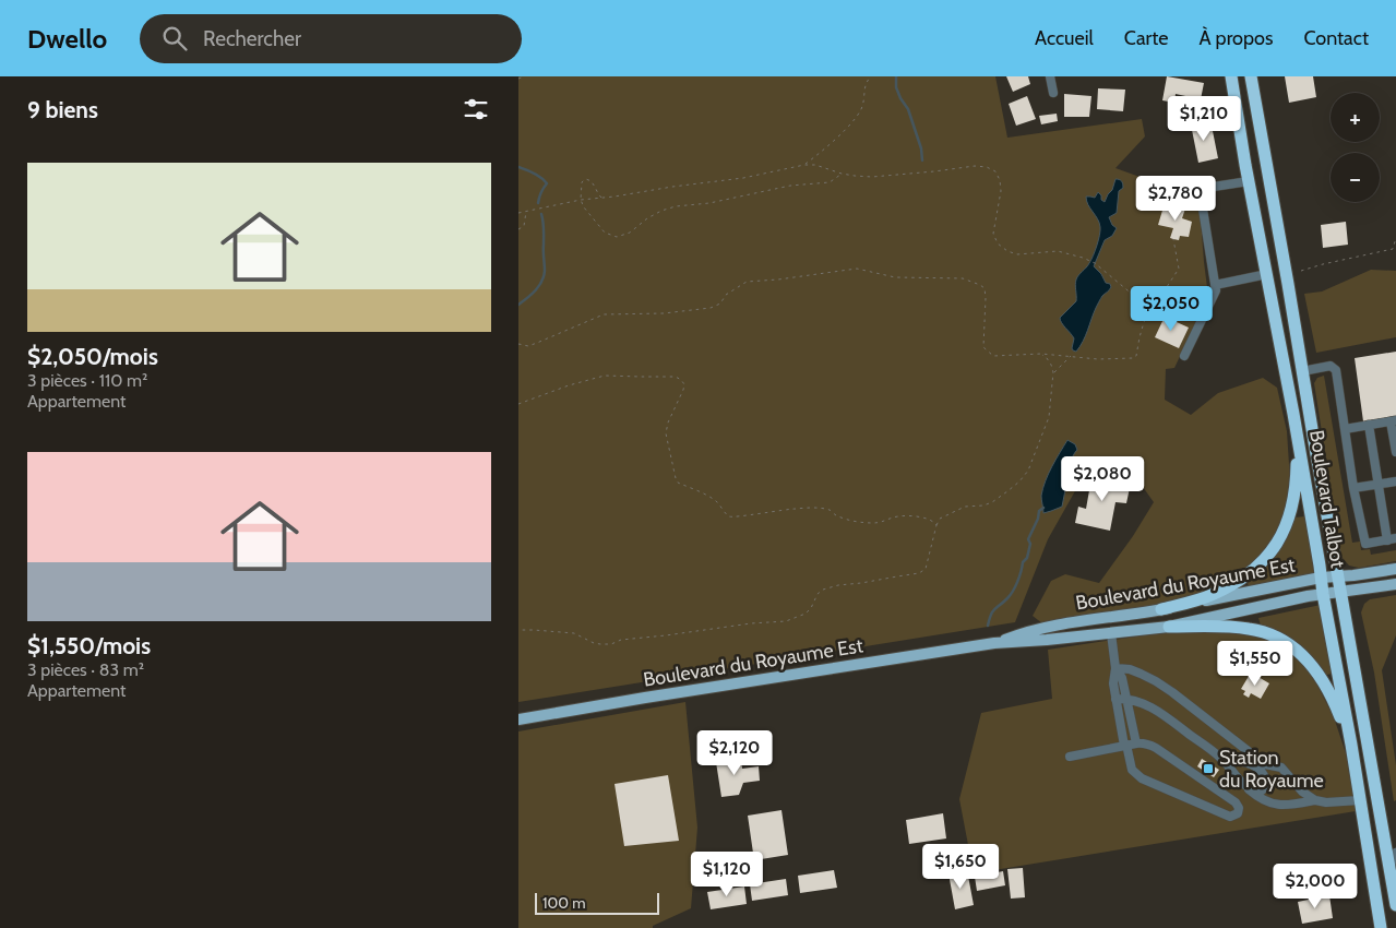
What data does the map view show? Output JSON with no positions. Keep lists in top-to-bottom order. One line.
{"streets":{"highway":["Boulevard Talbot"],"main road":["Boulevard du Royaume Est"]},"crossings":[["Boulevard Talbot","Boulevard du Royaume Est"]],"places":{"transit":["Station du Royaume"]},"scale_bar":"100 m","page":{"header":"Dwello","search":"Rechercher","nav":["Accueil","Carte","À propos","Contact"],"heading":"9 biens","map_buttons":["+","−"],"price":["$1,210","$2,780","$2,050","$2,080","$1,550","$2,120","$1,650","$1,120","$2,000"],"list":[{"name":"$2,050/mois","note":"3 pièces · 110 m² · Appartement"},{"name":"$1,550/mois","note":"3 pièces · 83 m² · Appartement"}],"scale":"100 m"}}
